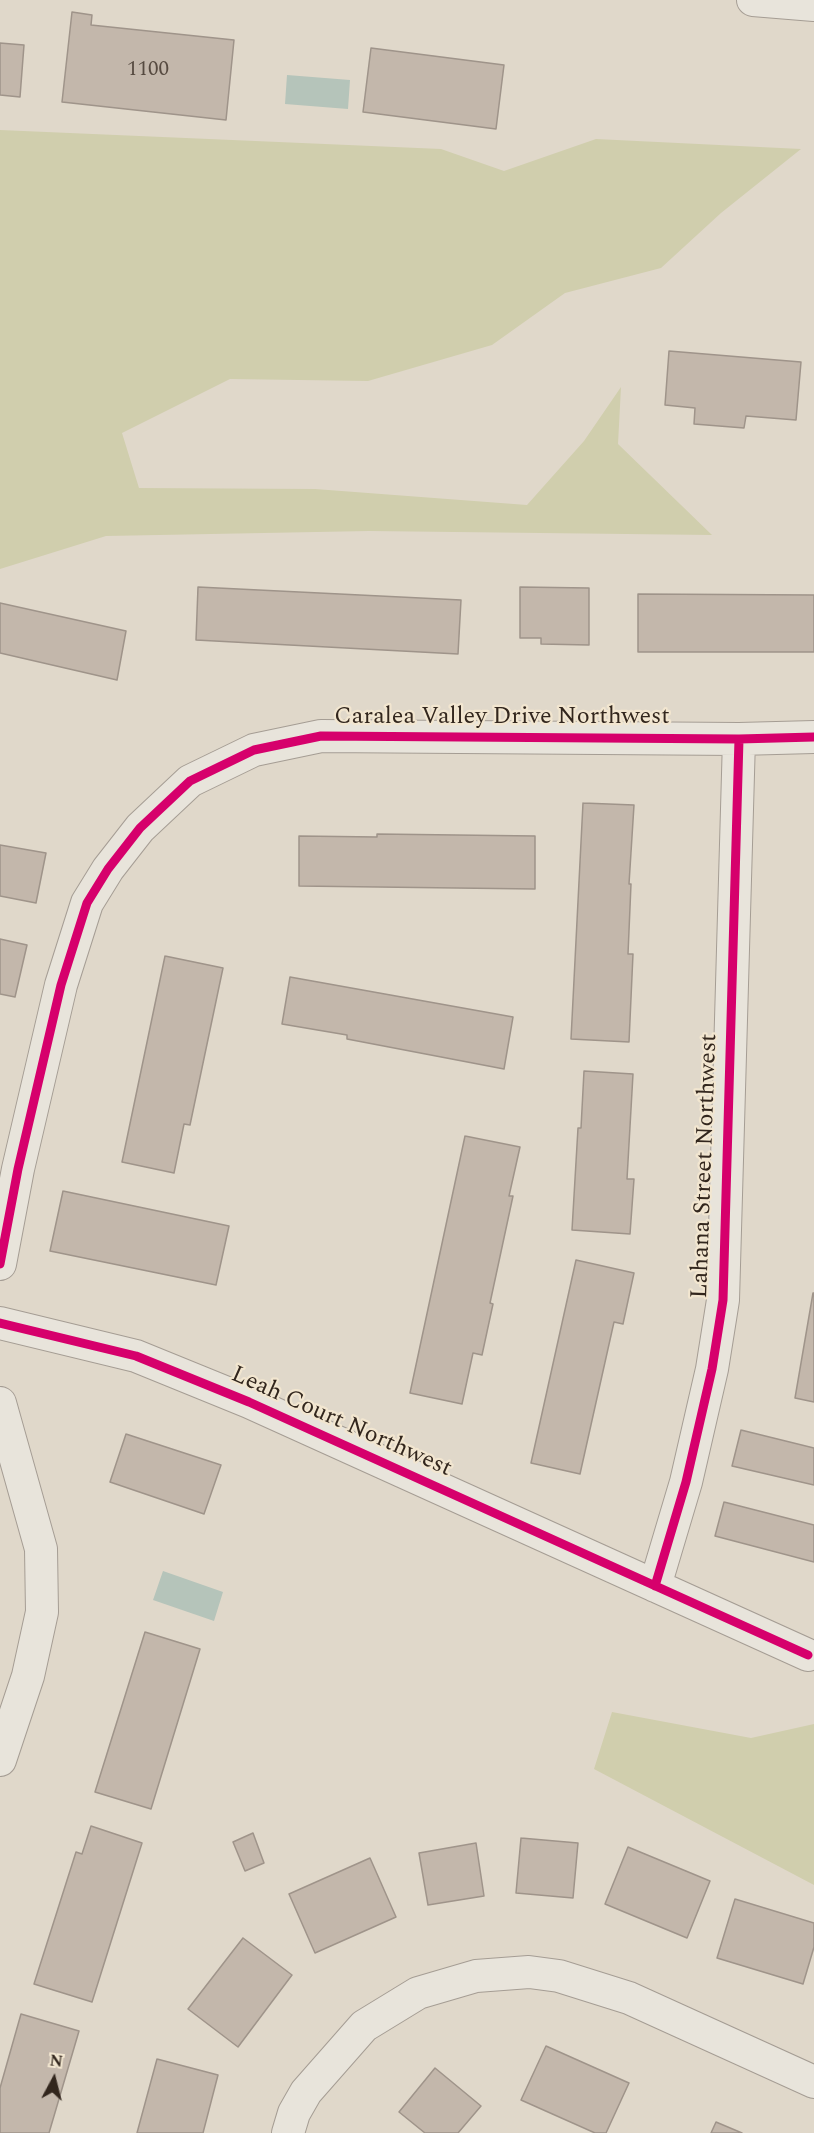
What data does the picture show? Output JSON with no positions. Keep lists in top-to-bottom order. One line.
{"streets":{"street":["Caralea Valley Drive Northwest","Lahana Street Northwest","Leah Court Northwest"]},"crossings":[["Caralea Valley Drive Northwest","Lahana Street Northwest"],["Lahana Street Northwest","Leah Court Northwest"]],"house_numbers":["1100"],"north":"top"}
